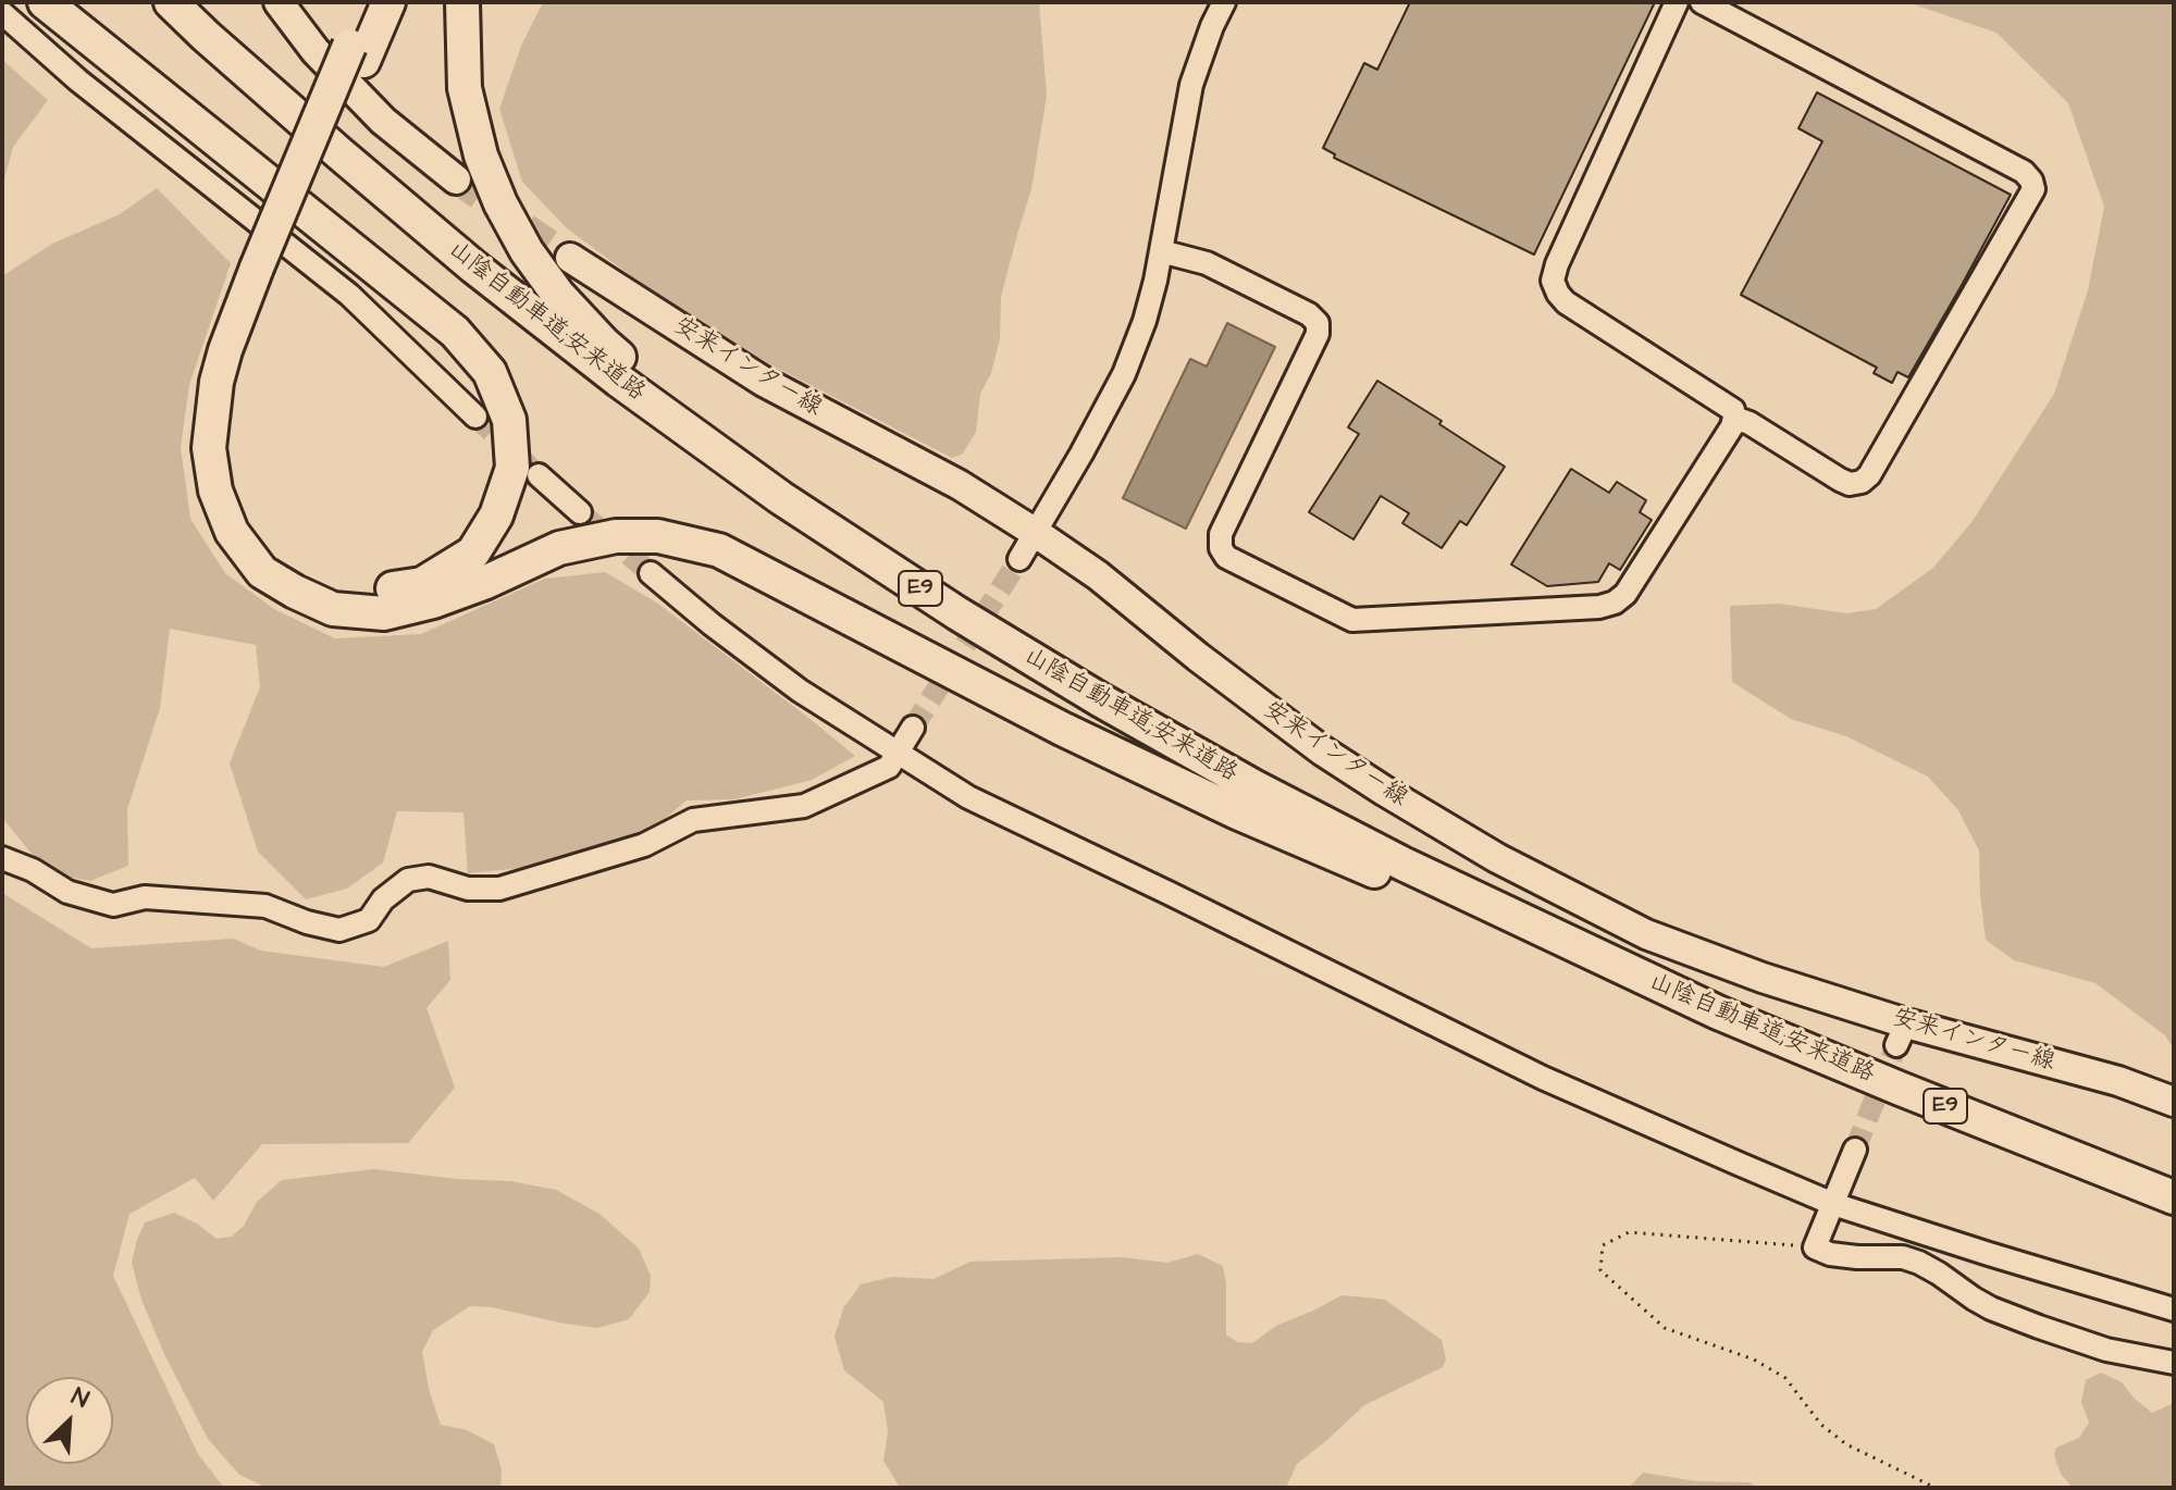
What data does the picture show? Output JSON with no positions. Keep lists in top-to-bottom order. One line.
{"streets":{"highway":["山陰自動車道;安来道路","E9"],"main road":["安来インター線"]},"north":"top right"}
